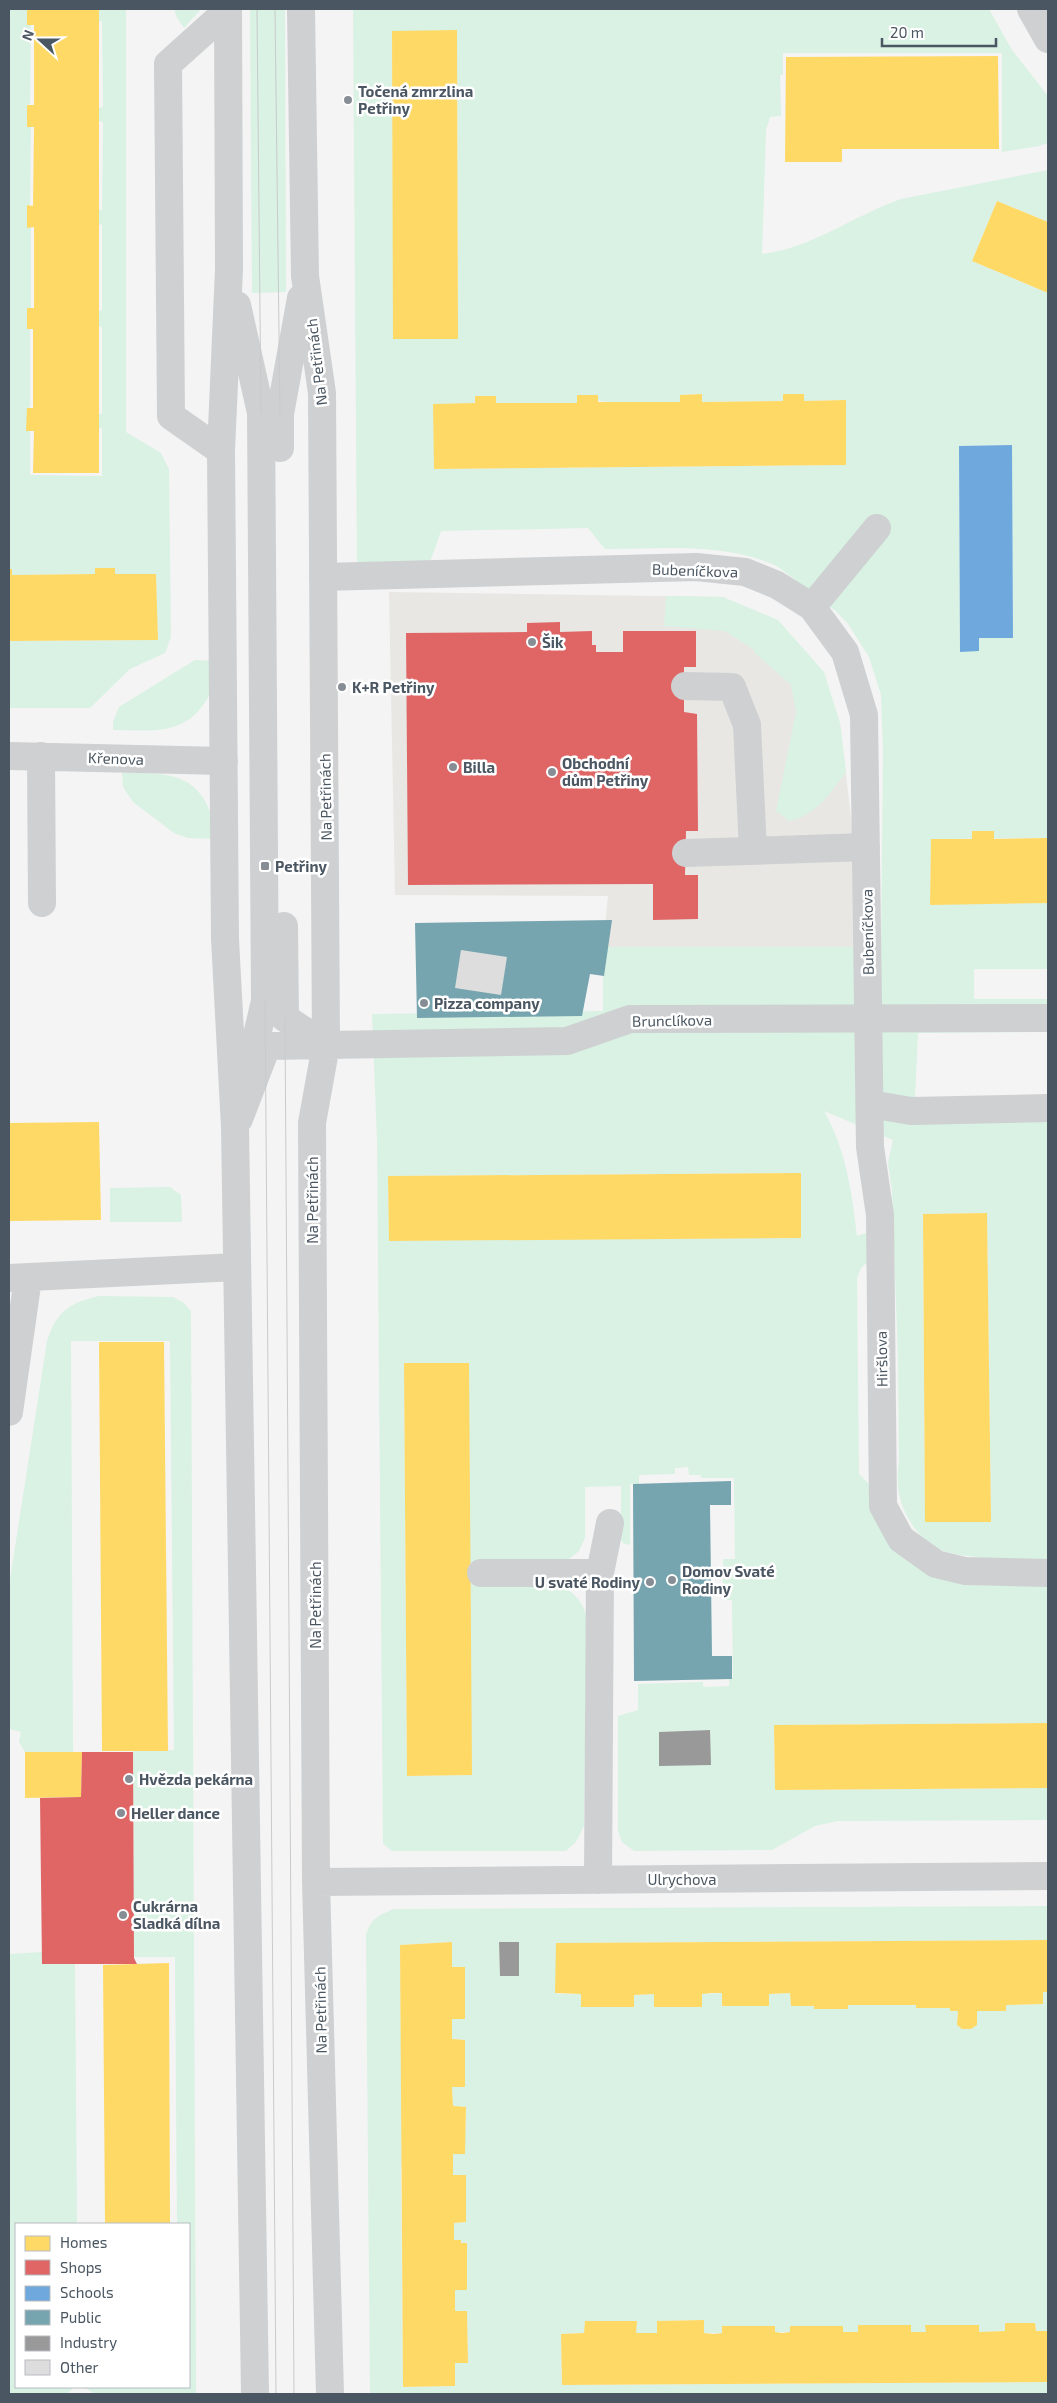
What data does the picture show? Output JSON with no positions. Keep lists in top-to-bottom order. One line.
{"streets":{"street":["Na Petřinách","Bubeníčkova","Křenova","Brunclíkova","Hiršlova","Ulrychova"]},"crossings":[["Na Petřinách","Bubeníčkova"],["Na Petřinách","Brunclíkova"],["Na Petřinách","Ulrychova"],["Bubeníčkova","Brunclíkova"],["Bubeníčkova","Hiršlova"],["Brunclíkova","Hiršlova"]],"places":{"other":["Točená zmrzlina Petřiny","Šik","K+R Petřiny","Billa","Obchodní dům Petřiny","Pizza company","Domov Svaté Rodiny","U svaté Rodiny","Hvězda pekárna","Heller dance","Cukrárna Sladká dílna"],"transit":["Petřiny"]},"legend":["Homes","Shops","Schools","Public","Industry","Other"],"scale_bar":"20 m","north":"left"}
